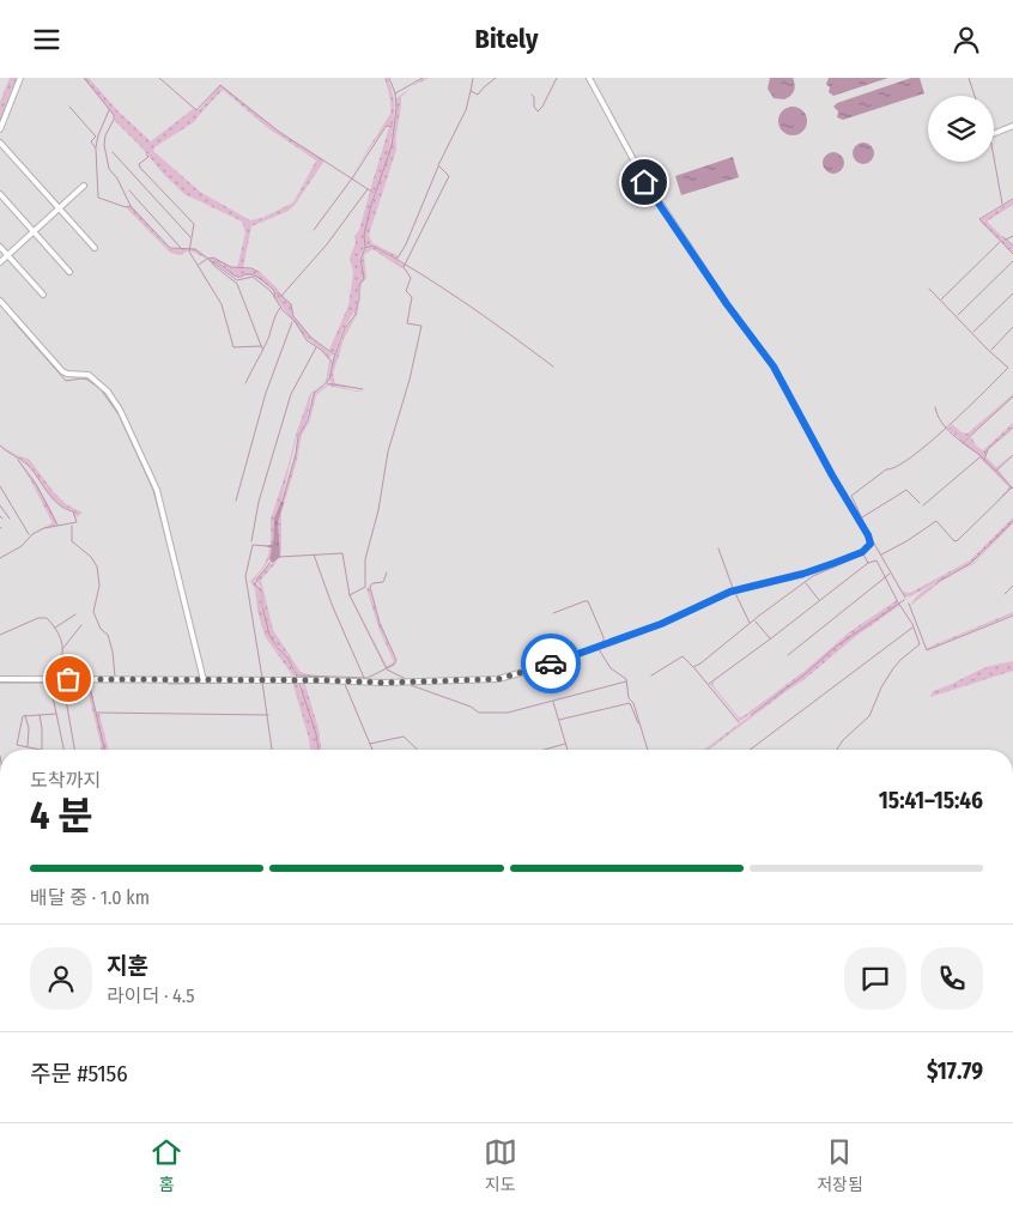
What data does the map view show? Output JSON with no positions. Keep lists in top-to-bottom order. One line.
{"page":{"header":"Bitely","heading":["4 분","도착까지","15:41–15:46"],"panel":["지훈","라이더 · 4.5","주문 #5156","$17.79"],"bar":"배달 중 · 1.0 km","tabs":["홈","지도","저장됨"]}}
